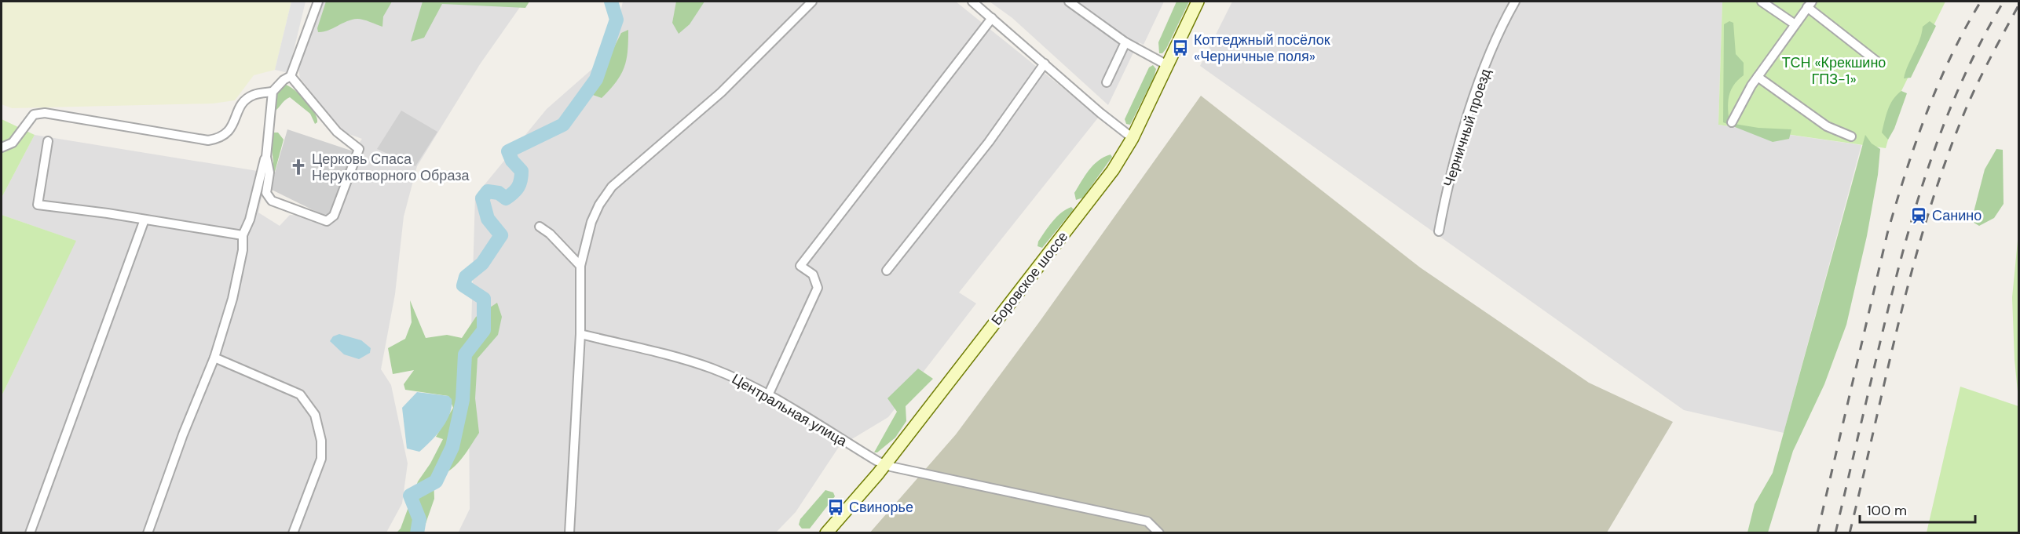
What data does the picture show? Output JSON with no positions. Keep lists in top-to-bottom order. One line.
{"streets":{"main road":["Боровское шоссе"],"street":["Черничный проезд","Центральная улица"]},"crossings":[["Боровское шоссе","Центральная улица"]],"parks":["ТСН «Крекшино ГПЗ-1»"],"places":{"bus stop":["Коттеджный посёлок «Черничные поля»","Свинорье"],"church":["Церковь Спаса Нерукотворного Образа"],"station":["Санино"]},"scale_bar":"100 m"}
